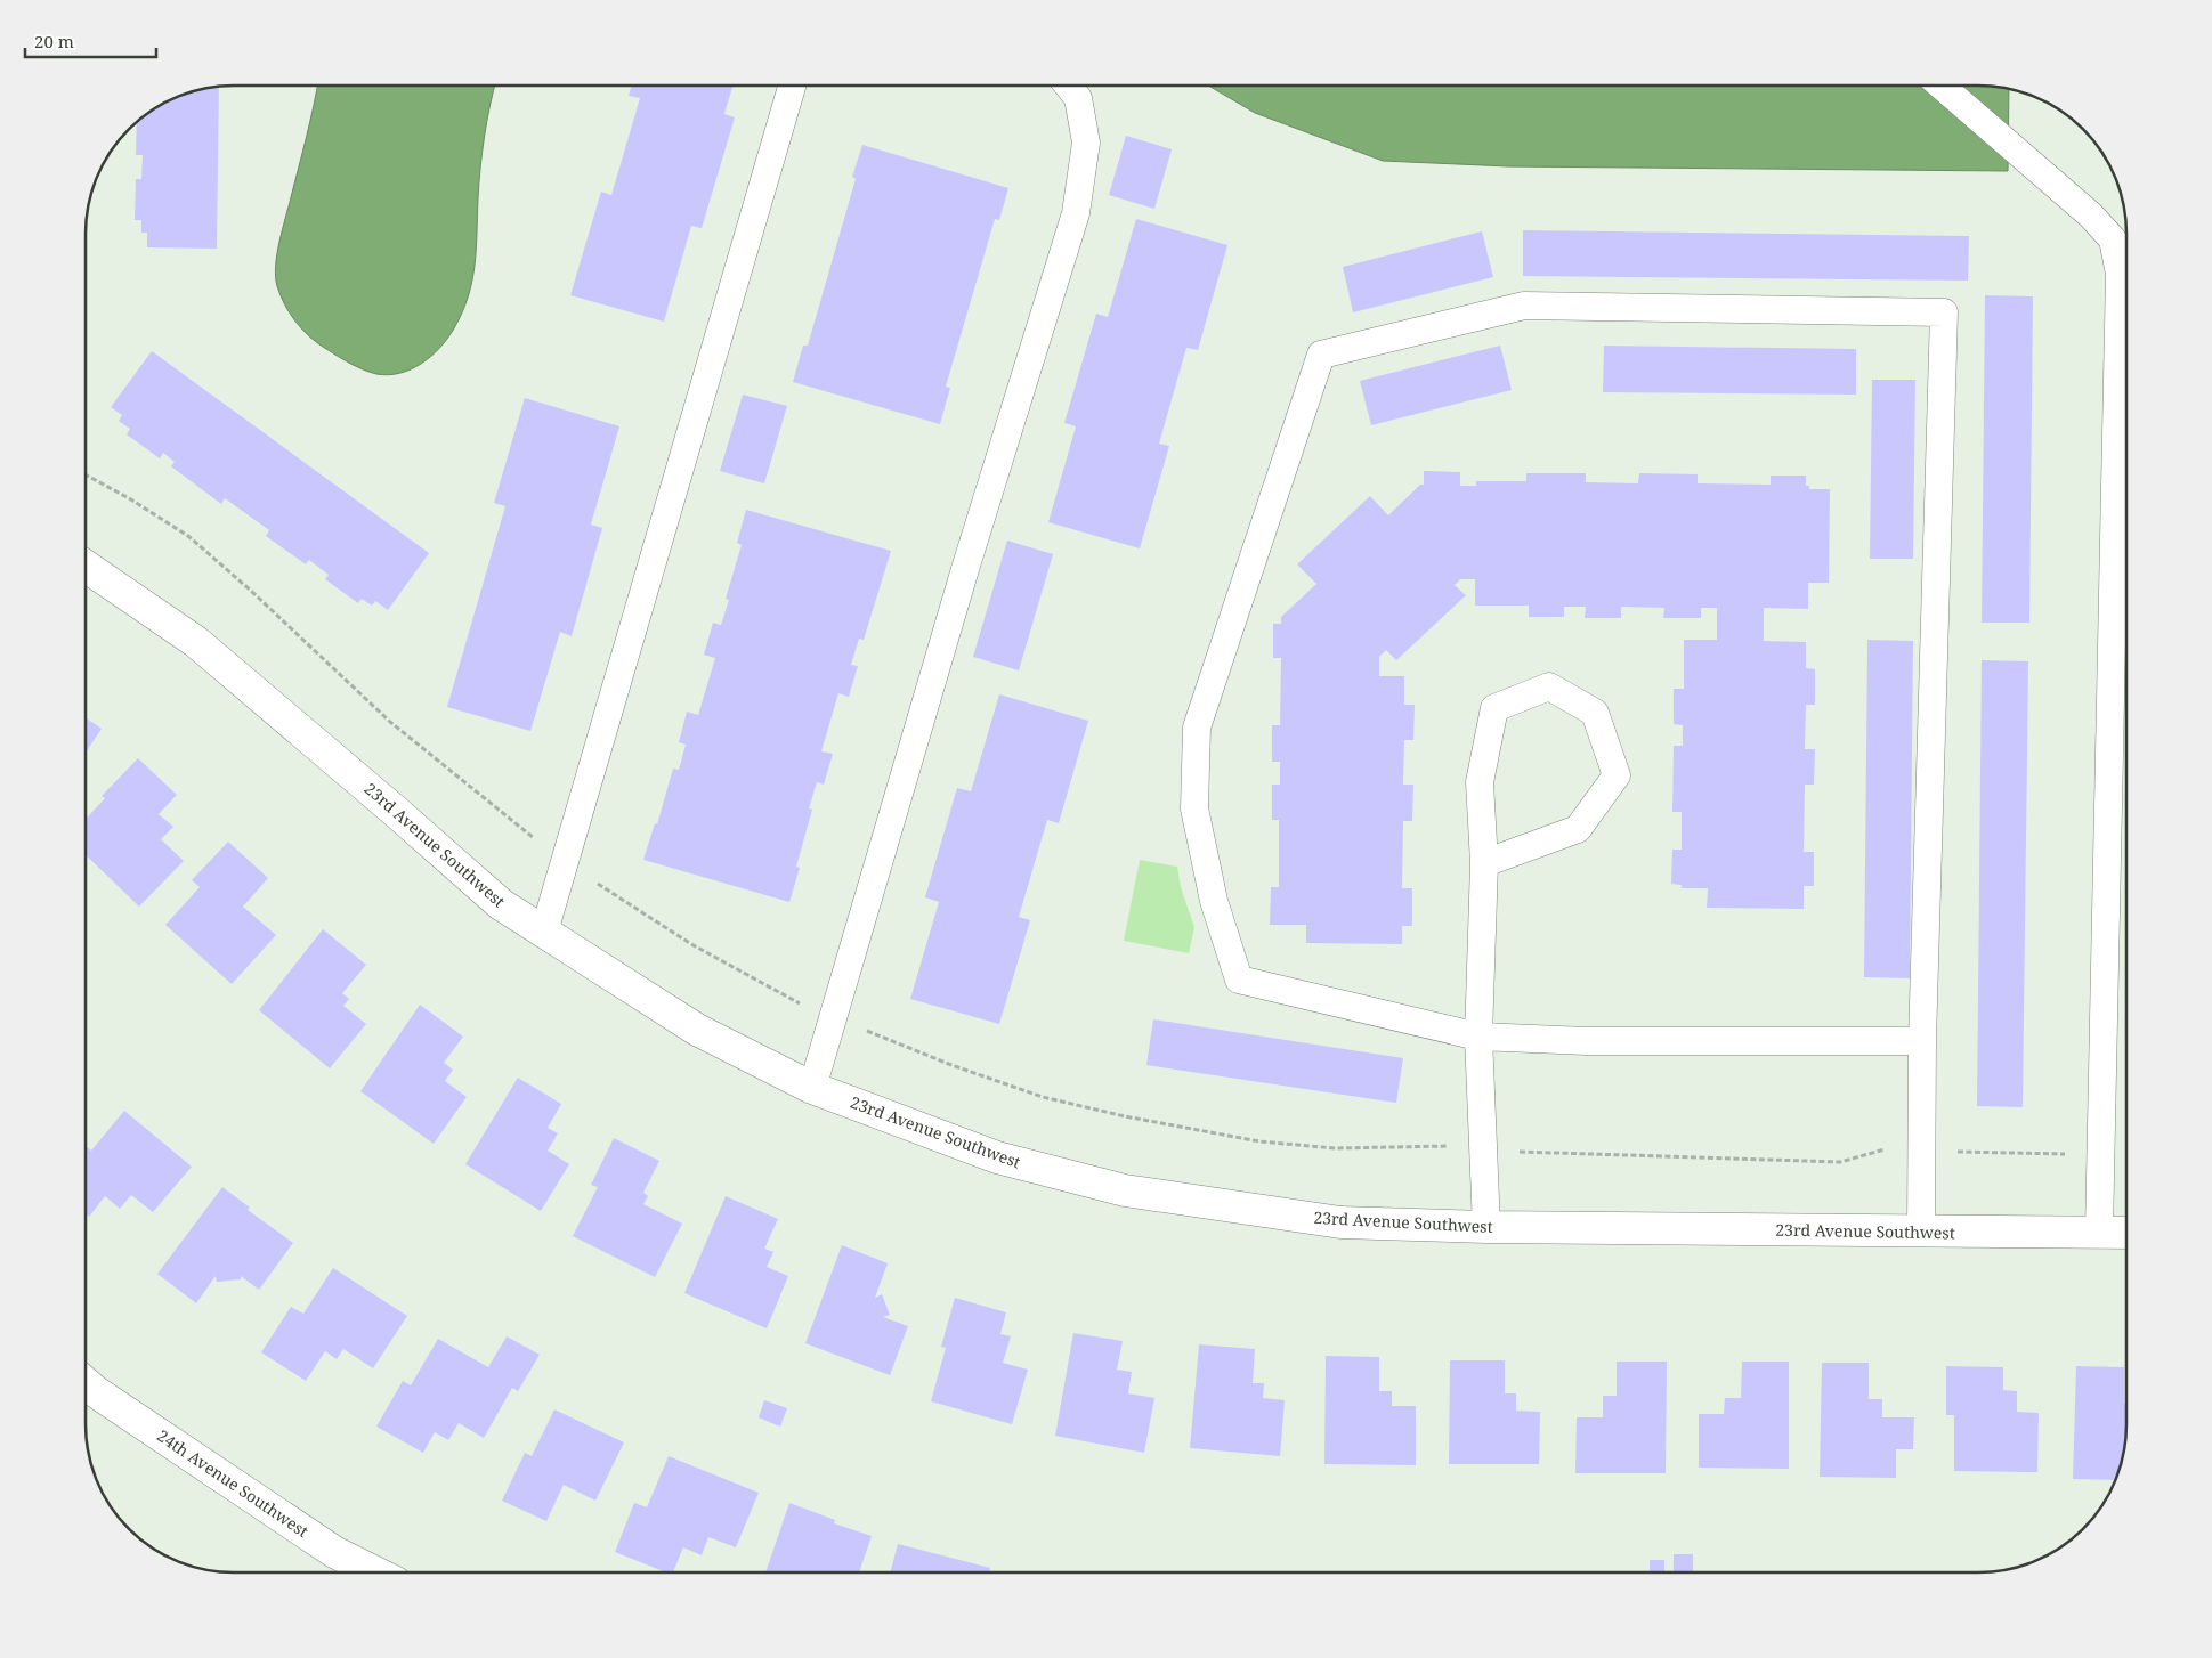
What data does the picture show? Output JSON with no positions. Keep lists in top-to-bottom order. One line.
{"streets":{"street":["23rd Avenue Southwest","24th Avenue Southwest"]},"scale_bar":"20 m"}
